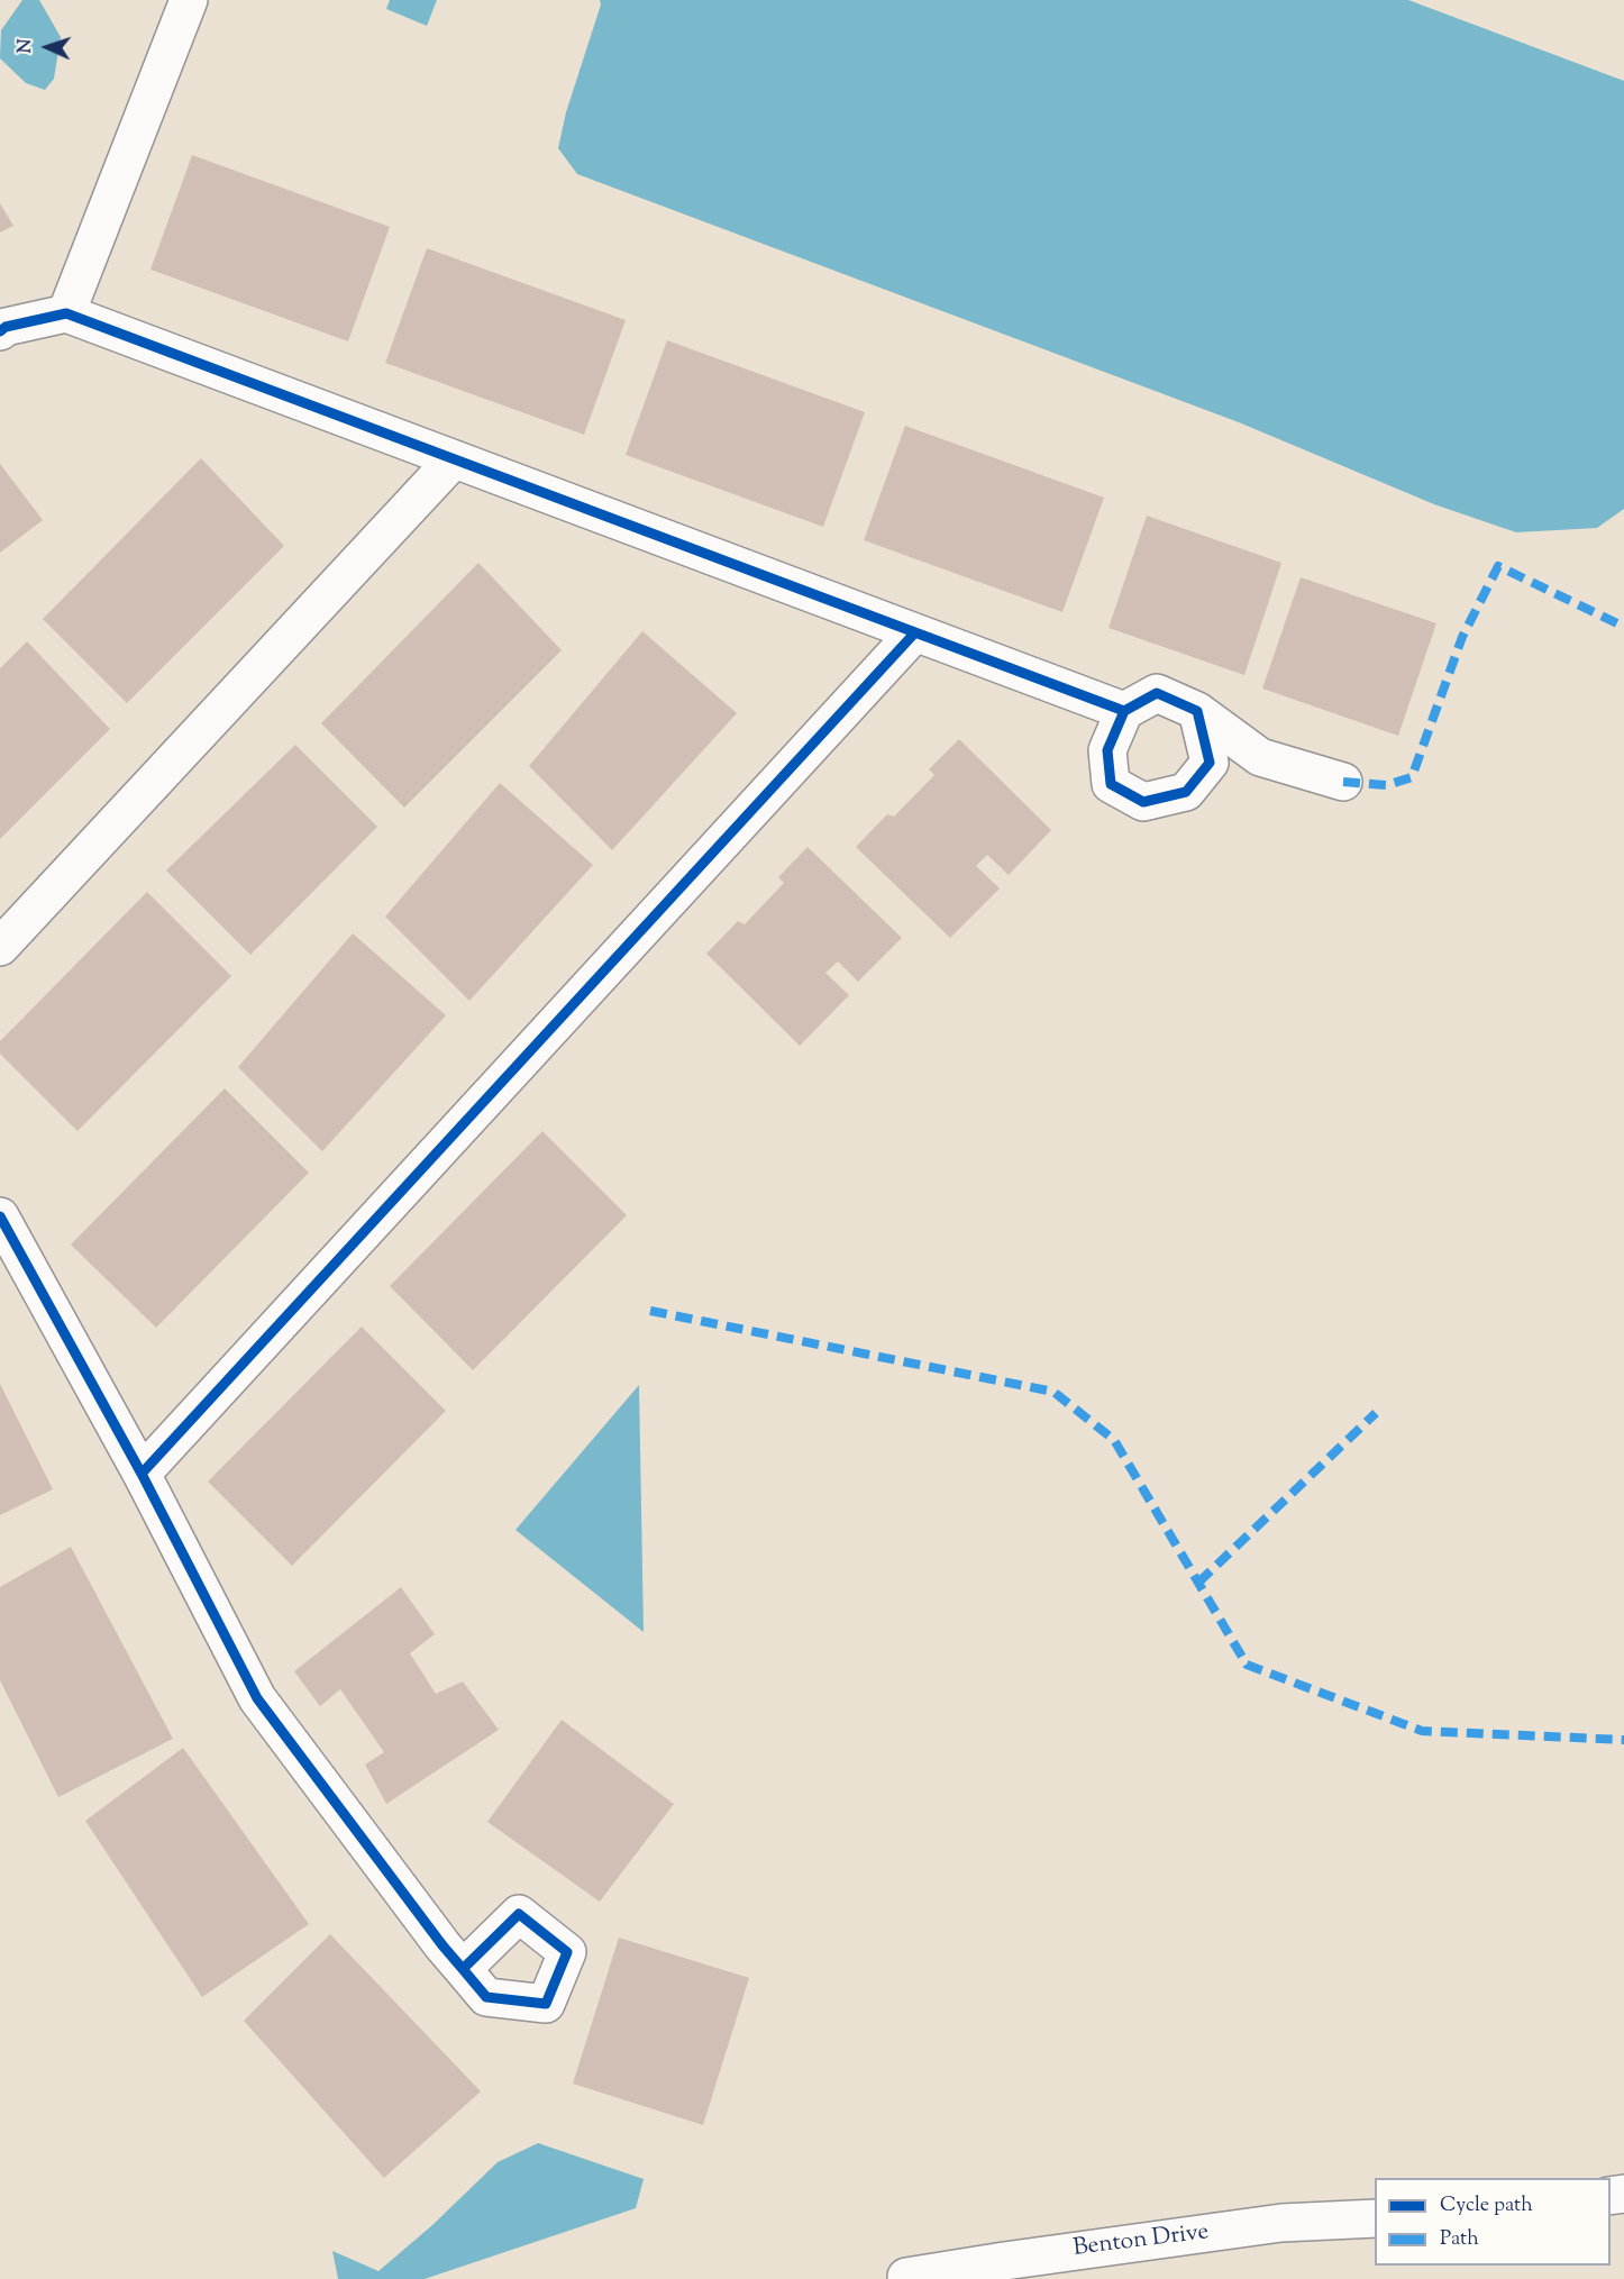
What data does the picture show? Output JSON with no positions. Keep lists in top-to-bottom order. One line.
{"streets":{"street":["Benton Drive"]},"legend":["Cycle path","Path"],"north":"left"}
